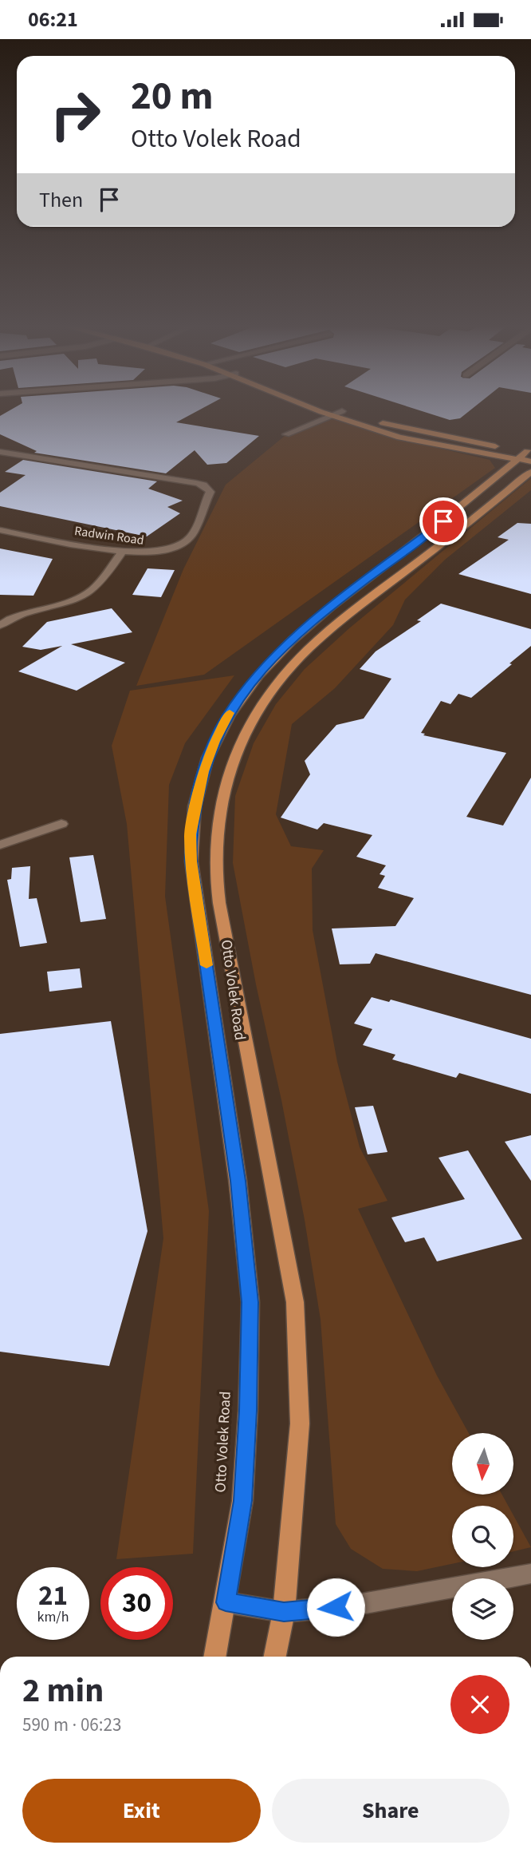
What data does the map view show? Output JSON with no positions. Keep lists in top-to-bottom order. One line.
{"streets":{"main road":["Otto Volek Road"],"street":["Radwin Road"]},"north":"bottom","page":{"status":"06:21","turn":["20 m","Otto Volek Road"],"then":"Then","speed":"21 km/h","limit":"30","heading":["2 min","590 m · 06:23"],"buttons":["Exit","Share"]}}
